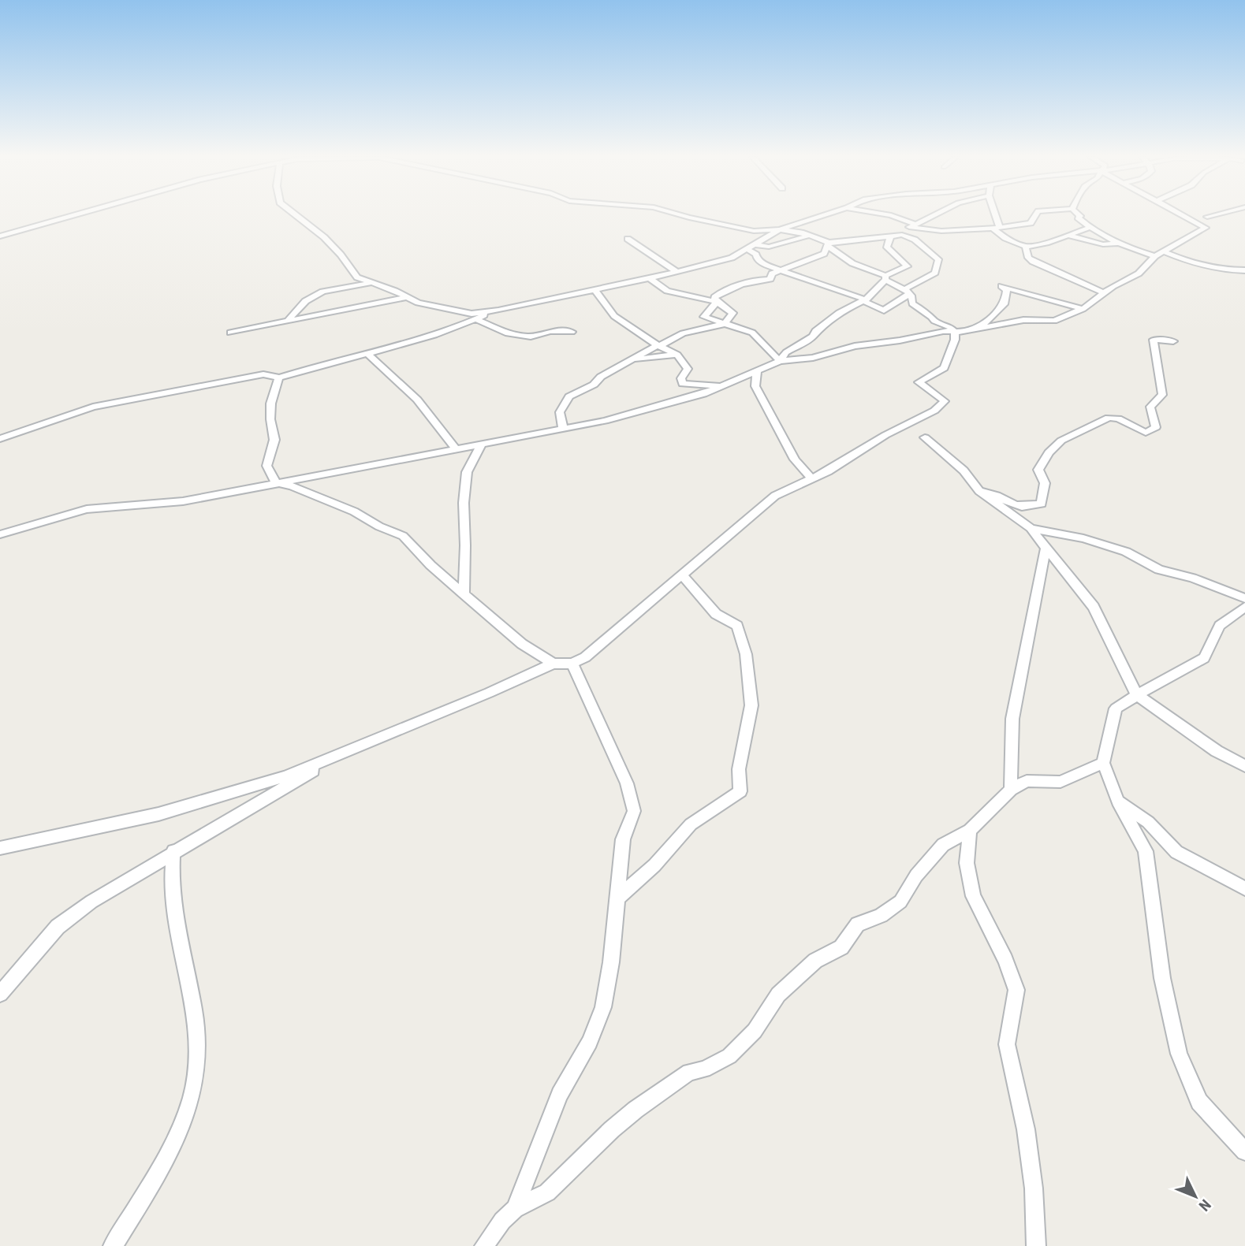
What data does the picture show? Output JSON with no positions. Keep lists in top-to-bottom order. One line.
{"north":"bottom right"}
